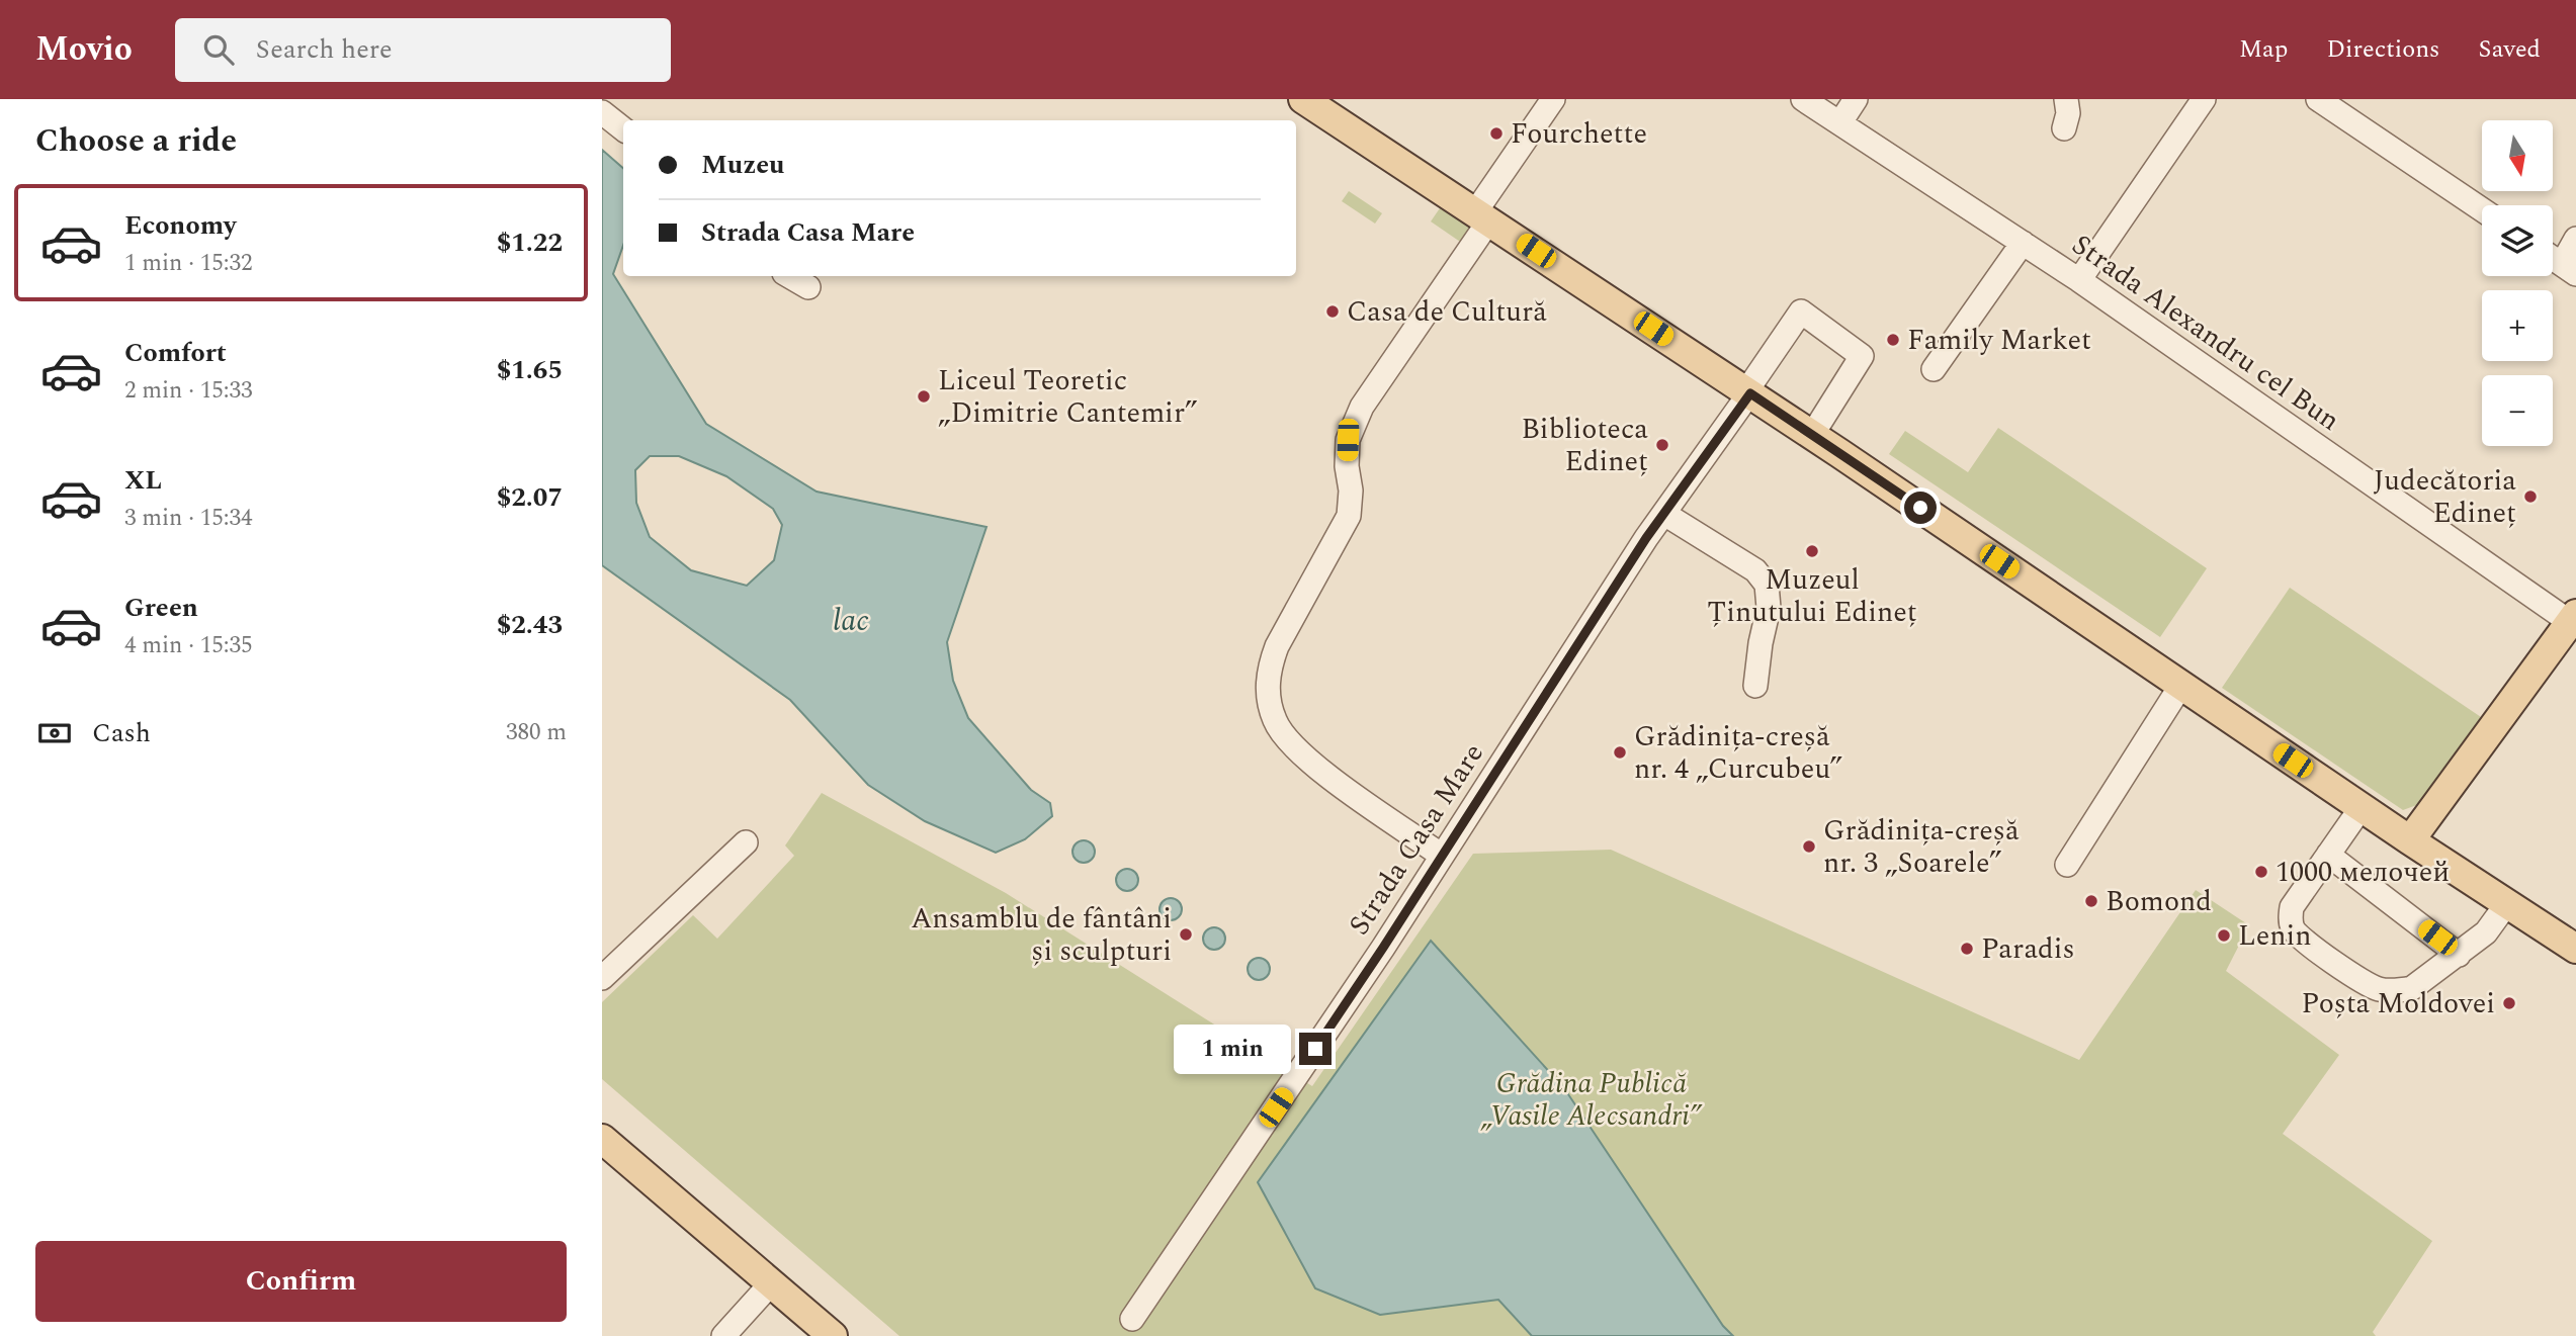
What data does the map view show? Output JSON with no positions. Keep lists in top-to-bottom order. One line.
{"streets":{"street":["Strada Alexandru cel Bun","Strada Casa Mare"]},"water":["lac"],"parks":["Grădina Publică „Vasile Alecsandri”"],"places":["Fourchette","Casa de Cultură","Family Market","Liceul Teoretic „Dimitrie Cantemir”","Biblioteca Edineț","Judecătoria Edineț","Muzeul Ținutului Edineț","Grădinița-creșă nr. 4 „Curcubeu”","Grădinița-creșă nr. 3 „Soarele”","1000 мелочей","Bomond","Ansamblu de fântâni și sculpturi","Lenin","Paradis","Poșta Moldovei"],"north":"bottom","page":{"header":"Movio","search":"Search here","nav":["Map","Directions","Saved"],"heading":"Choose a ride","map_buttons":["+","−"],"banner":["Muzeu","Strada Casa Mare"],"list":[{"name":"Economy","note":"1 min · 15:32","value":"$1.22"},{"name":"Comfort","note":"2 min · 15:33","value":"$1.65"},{"name":"XL","note":"3 min · 15:34","value":"$2.07"},{"name":"Green","note":"4 min · 15:35","value":"$2.43"}],"pay":["Cash","380 m"],"bubble":"1 min","buttons":"Confirm"}}
